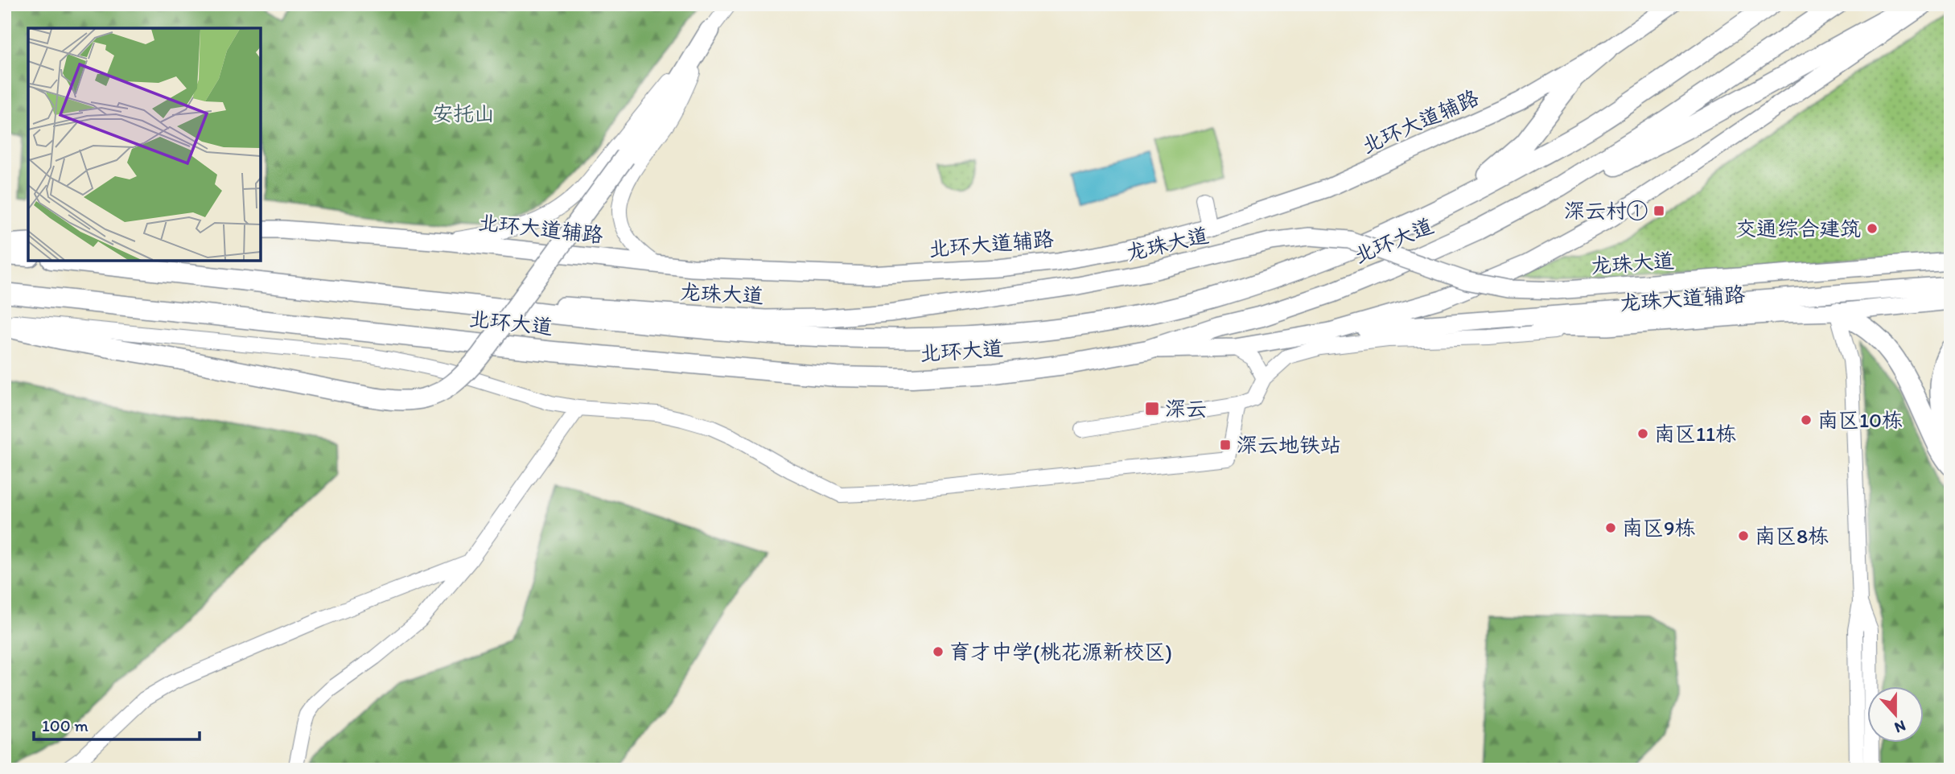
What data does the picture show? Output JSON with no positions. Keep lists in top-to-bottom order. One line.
{"streets":{"highway":["北环大道"],"main road":["北环大道辅路","龙珠大道","龙珠大道辅路"]},"crossings":[["北环大道","龙珠大道"]],"parks":["安托山"],"places":{"transit":["深云村①","深云","深云地铁站"],"other":["交通综合建筑","南区10栋","南区11栋","南区9栋","南区8栋","育才中学(桃花源新校区)"]},"scale_bar":"100 m","north":"bottom"}
